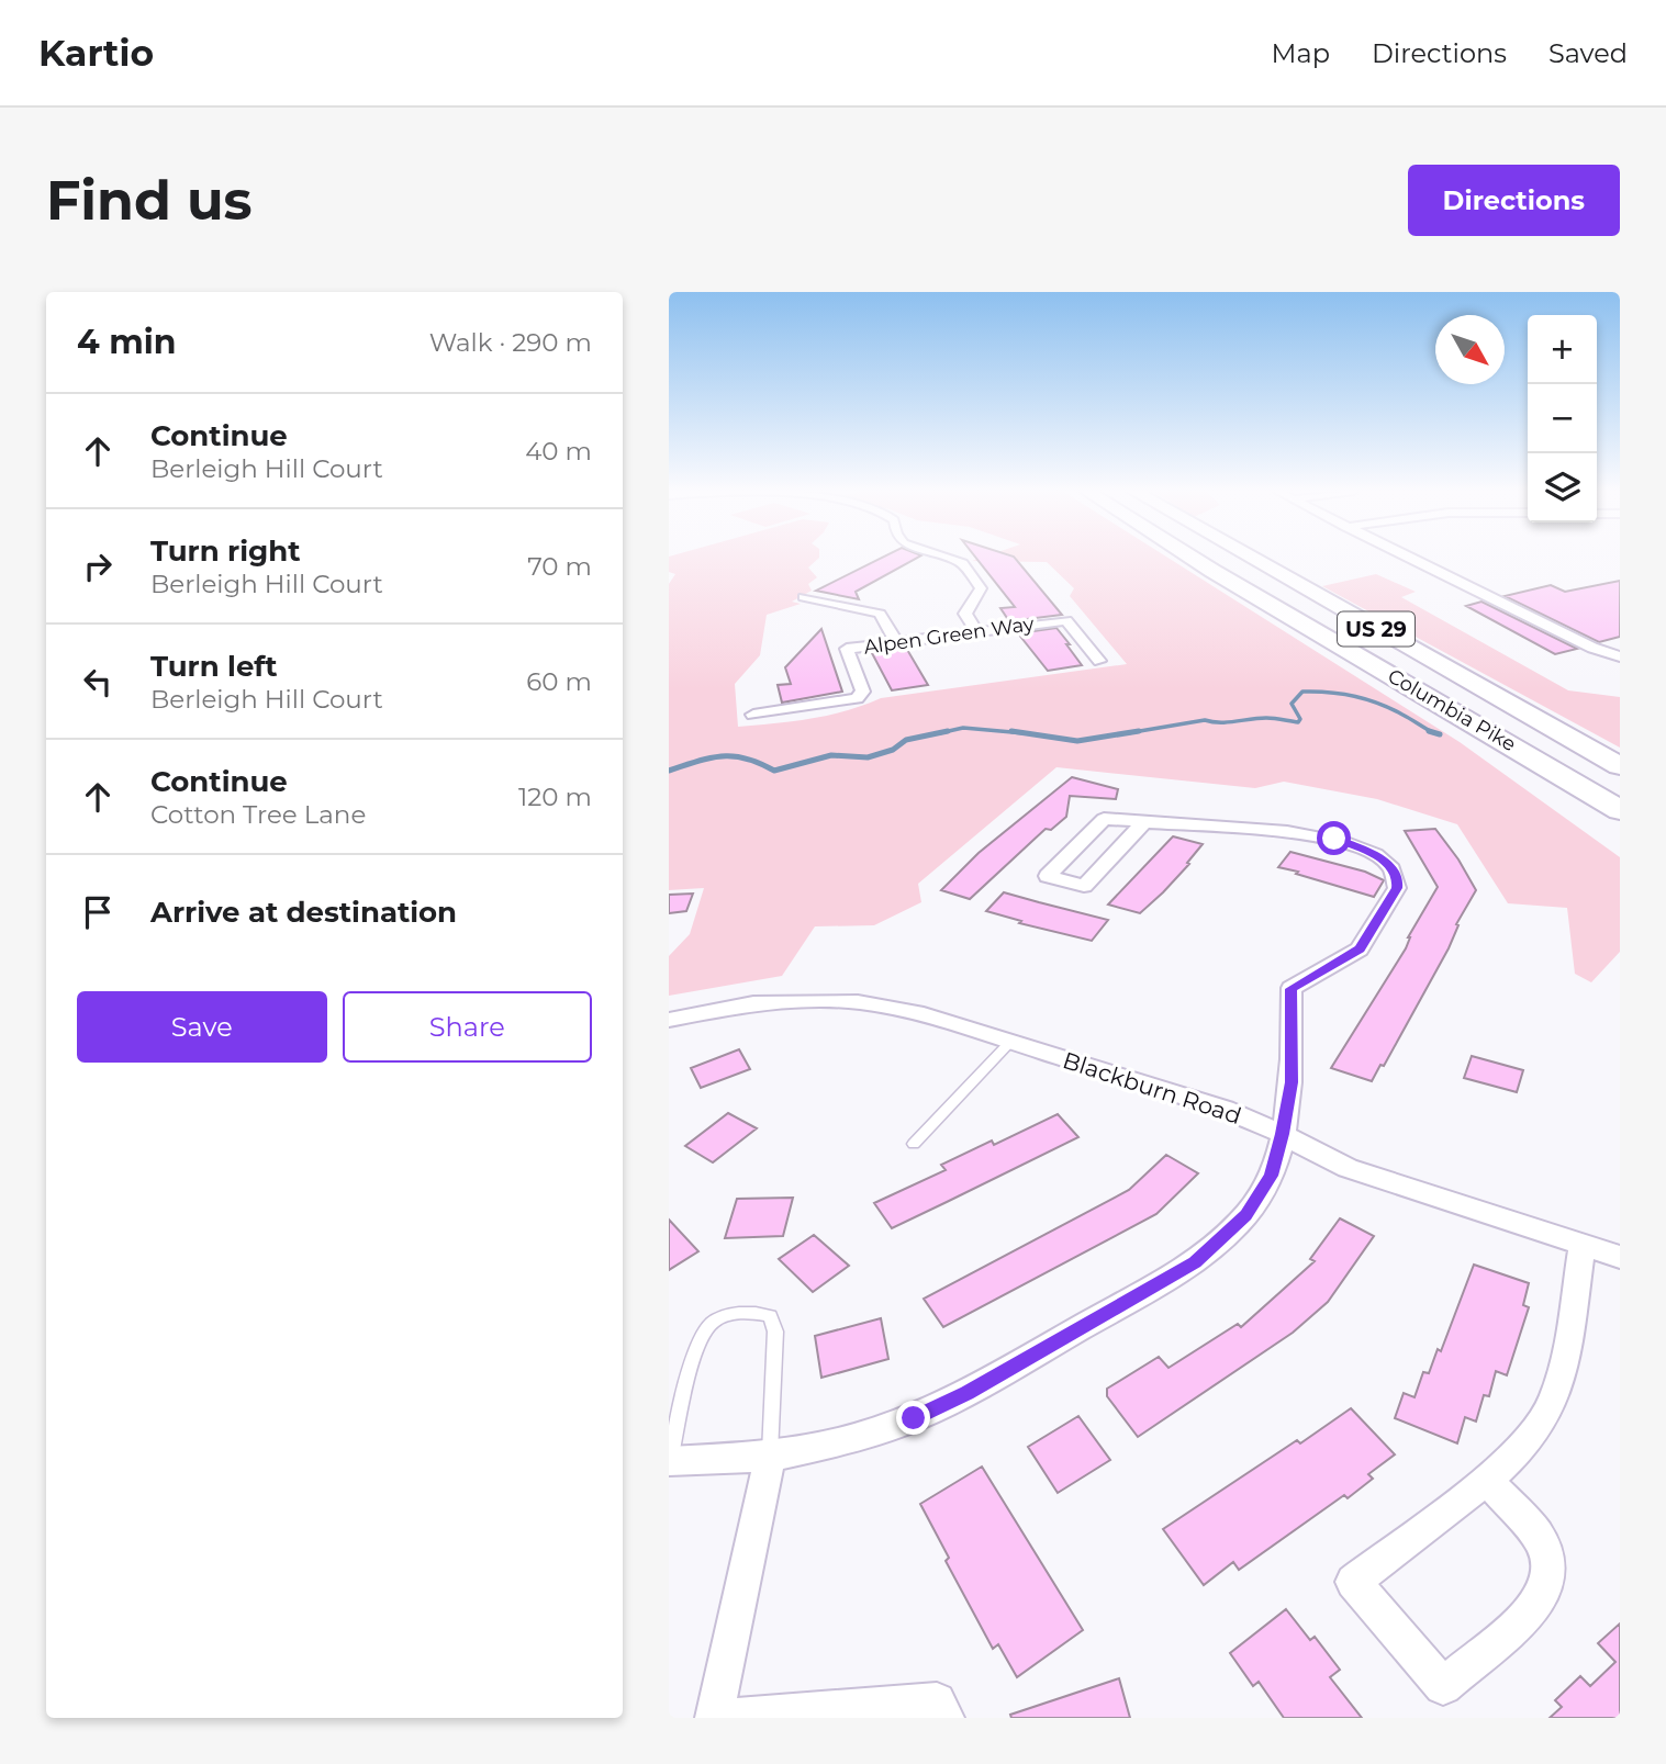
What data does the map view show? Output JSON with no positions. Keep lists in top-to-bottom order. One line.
{"streets":{"highway":["US 29","Columbia Pike"],"street":["Alpen Green Way","Blackburn Road"]},"north":"bottom right","page":{"header":"Kartio","nav":["Map","Directions","Saved"],"buttons":["Directions",["Save","Share"]],"title":"Find us","heading":["4 min","Walk · 290 m"],"map_buttons":["+","−"],"list":[["Continue","Berleigh Hill Court","40 m"],["Turn right","Berleigh Hill Court","70 m"],["Turn left","Berleigh Hill Court","60 m"],["Continue","Cotton Tree Lane","120 m"],"Arrive at destination"]}}
